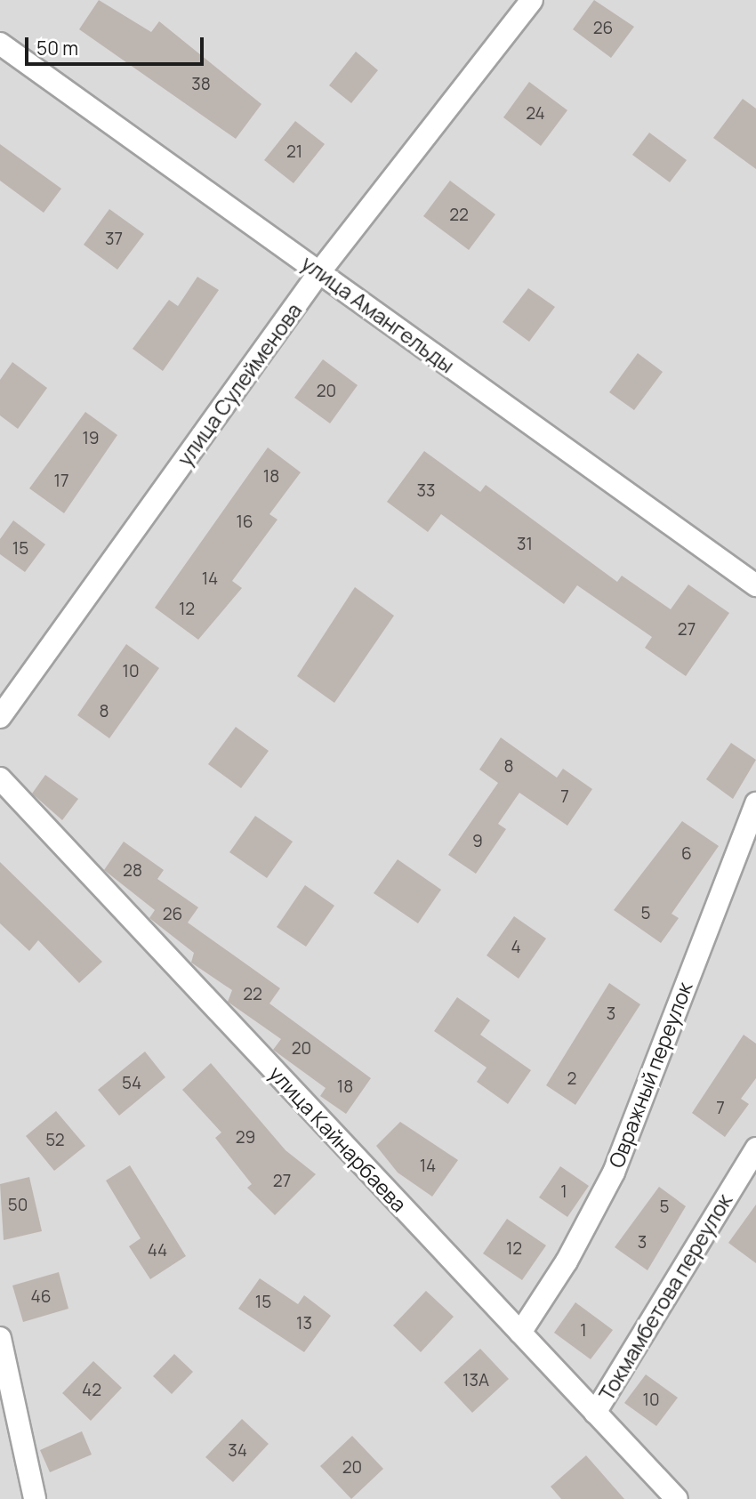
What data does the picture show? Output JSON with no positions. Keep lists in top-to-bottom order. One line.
{"streets":{"street":["улица Амангельды","улица Сулейменова","Овражный переулок","улица Кайнарбаева","Токмамбетова переулок"]},"crossings":[["улица Амангельды","улица Сулейменова"],["Овражный переулок","улица Кайнарбаева"],["улица Кайнарбаева","Токмамбетова переулок"]],"house_numbers":["26","38","24","21","22","37","20","19","18","17","33","16","31","15","14","12","27","10","8","8","7","9","6","28","5","26","4","22","3","20","2","54","18","7","29","52","14","27","1","50","5","3","12","44","46","15","13","1","13А","42","10","34","20"],"scale_bar":"50 m"}
